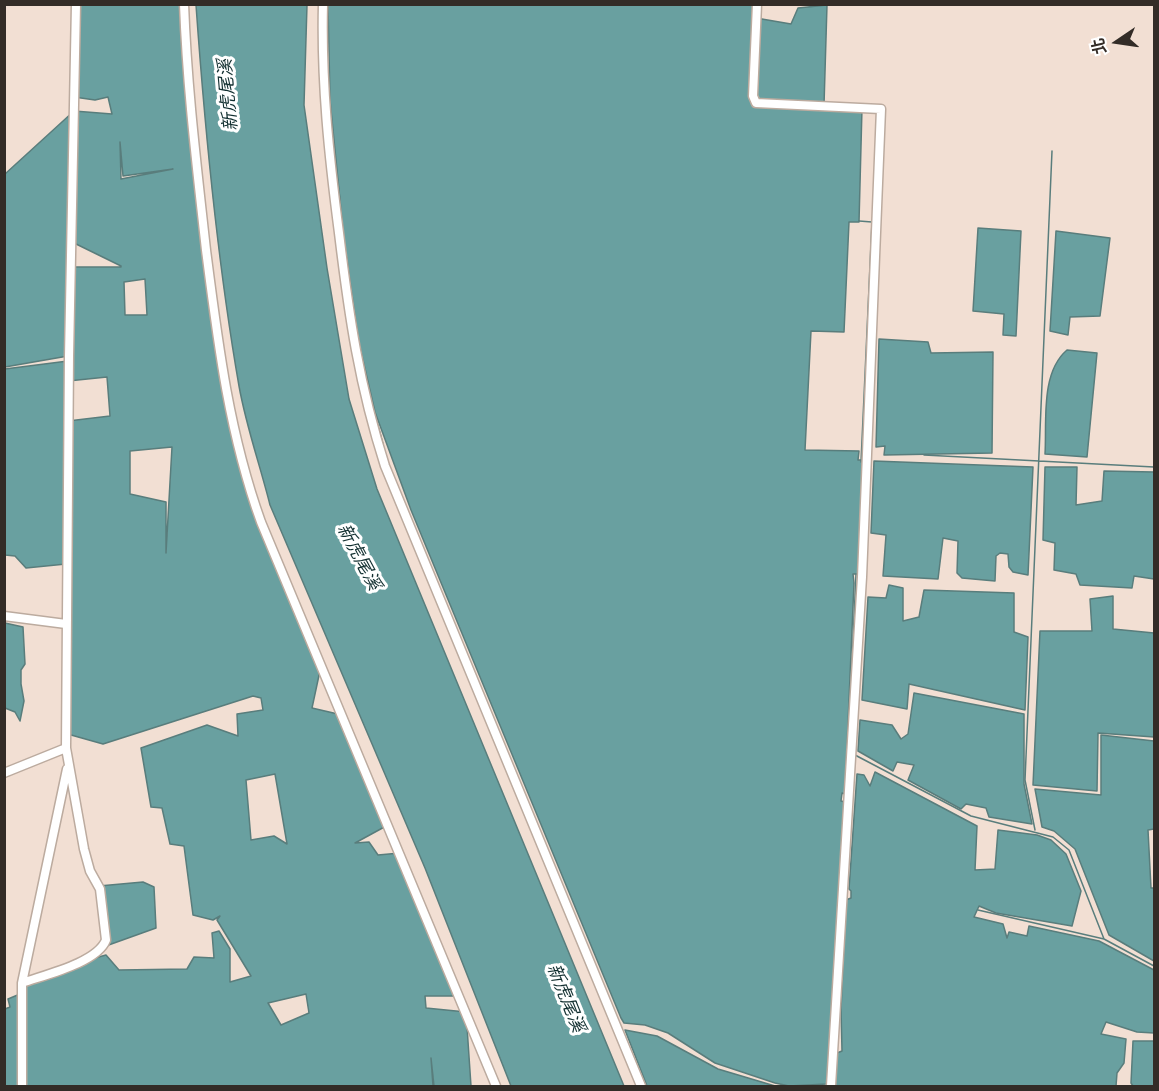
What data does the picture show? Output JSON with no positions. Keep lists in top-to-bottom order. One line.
{"water":["新虎尾溪"],"north":"left"}
